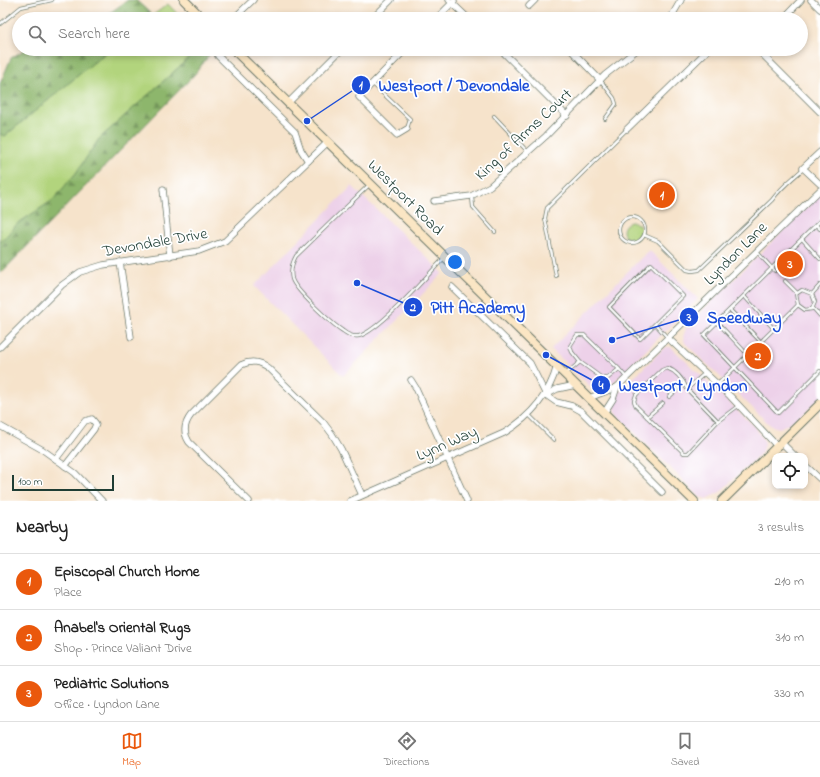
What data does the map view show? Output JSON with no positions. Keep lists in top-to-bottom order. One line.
{"streets":{"main road":["Westport Road"],"street":["King of Arms Court","Devondale Drive","Lyndon Lane","Lynn Way"]},"crossings":[["Westport Road","Devondale Drive"],["Westport Road","Lyndon Lane"],["Westport Road","Lynn Way"]],"places":["Westport / Devondale","Pitt Academy","Speedway","Westport / Lyndon"],"scale_bar":"100 m","page":{"search":"Search here","pins":["1","3","2"],"scale":"100 m","heading":["Nearby","3 results"],"list":[{"mark":"1","name":"Episcopal Church Home","note":"Place","value":"210 m"},{"mark":"2","name":"Anabel's Oriental Rugs","note":"Shop · Prince Valiant Drive","value":"310 m"},{"mark":"3","name":"Pediatric Solutions","note":"Office · Lyndon Lane","value":"330 m"}],"nav":["Map","Directions","Saved"]}}
